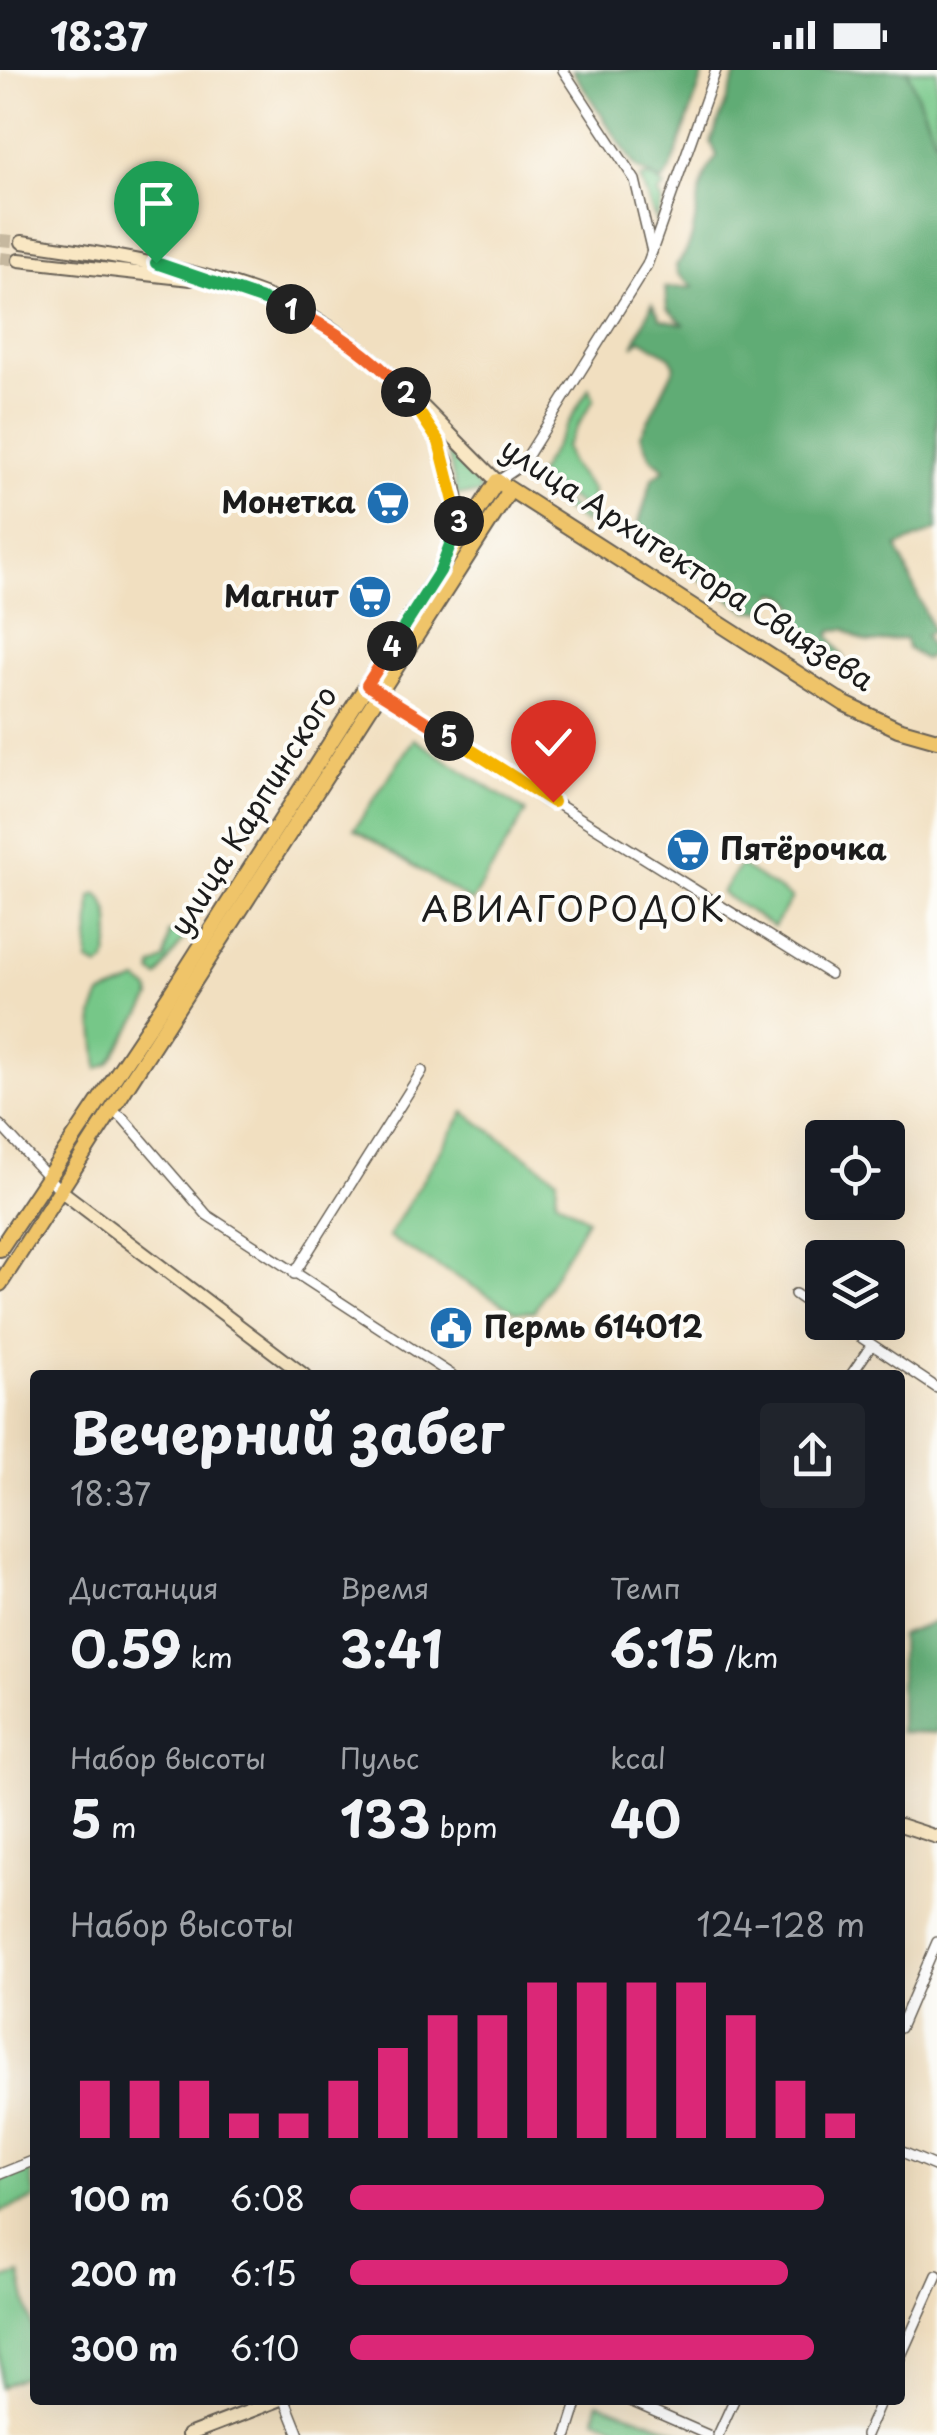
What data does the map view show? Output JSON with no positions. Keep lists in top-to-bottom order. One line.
{"streets":{"main road":["улица Архитектора Свиязева","улица Карпинского"]},"crossings":[["улица Архитектора Свиязева","улица Карпинского"]],"districts":["АВИАГОРОДОК"],"places":{"supermarket":["Монетка","Магнит","Пятёрочка"],"public building":["Пермь 614012"]},"page":{"status":"18:37","pins":["1","2","3","4","5"],"heading":["Вечерний забег","18:37"],"stats":[["Дистанция","0.59 km"],["Время","3:41"],["Темп","6:15 /km"],["Набор высоты","5 m"],["Пульс","133 bpm"],["kcal","40"]],"chart":["Набор высоты","124–128 m"],"list":[{"name":"100 m","note":"6:08"},{"name":"200 m","note":"6:15"},{"name":"300 m","note":"6:10"}]}}
